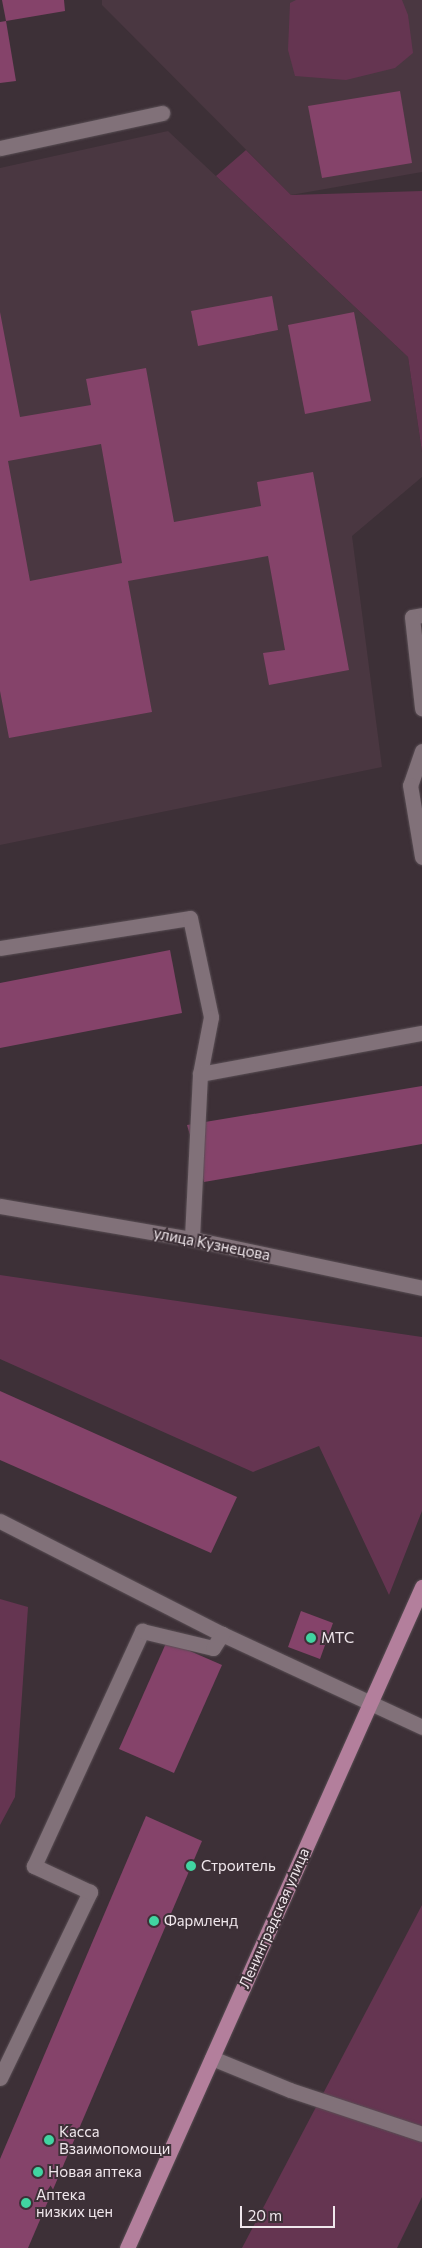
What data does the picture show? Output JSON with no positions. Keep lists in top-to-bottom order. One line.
{"streets":{"main road":["Ленинградская улица"],"street":["улица Кузнецова"]},"places":["МТС","Строитель","Фармленд","Касса Взаимопомощи","Новая аптека","Аптека низких цен"],"scale_bar":"20 m"}
